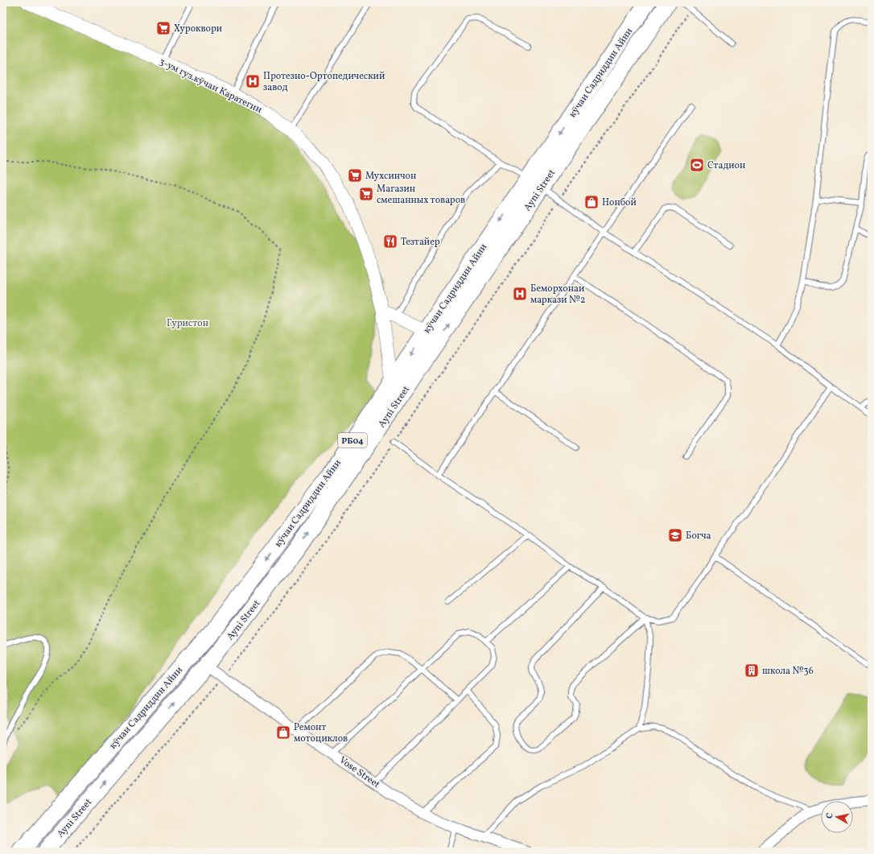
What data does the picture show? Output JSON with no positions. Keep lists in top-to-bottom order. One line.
{"streets":{"highway":["кӯчаи Садриддин Айни","Ayni Street","РБ04"],"street":["3-ум гуз.кӯчаи Каратегин","Vose Street"]},"crossings":[["кӯчаи Садриддин Айни","3-ум гуз.кӯчаи Каратегин"],["кӯчаи Садриддин Айни","Ayni Street"],["Ayni Street","Vose Street"]],"one_way":["кӯчаи Садриддин Айни","Ayni Street"],"parks":["Гуристон"],"places":{"supermarket":["Хуроквори","Мухсинчон","Магазин смешанных товаров"],"hospital":["Протезно-Ортопедический завод","Беморхонаи маркази №2"],"sports":["Стадион"],"shop":["Нонбой","Ремонт мотоциклов"],"restaurant":["Тезтайер"],"school or university":["Богча"],"building":["школа №36"]},"north":"left"}
